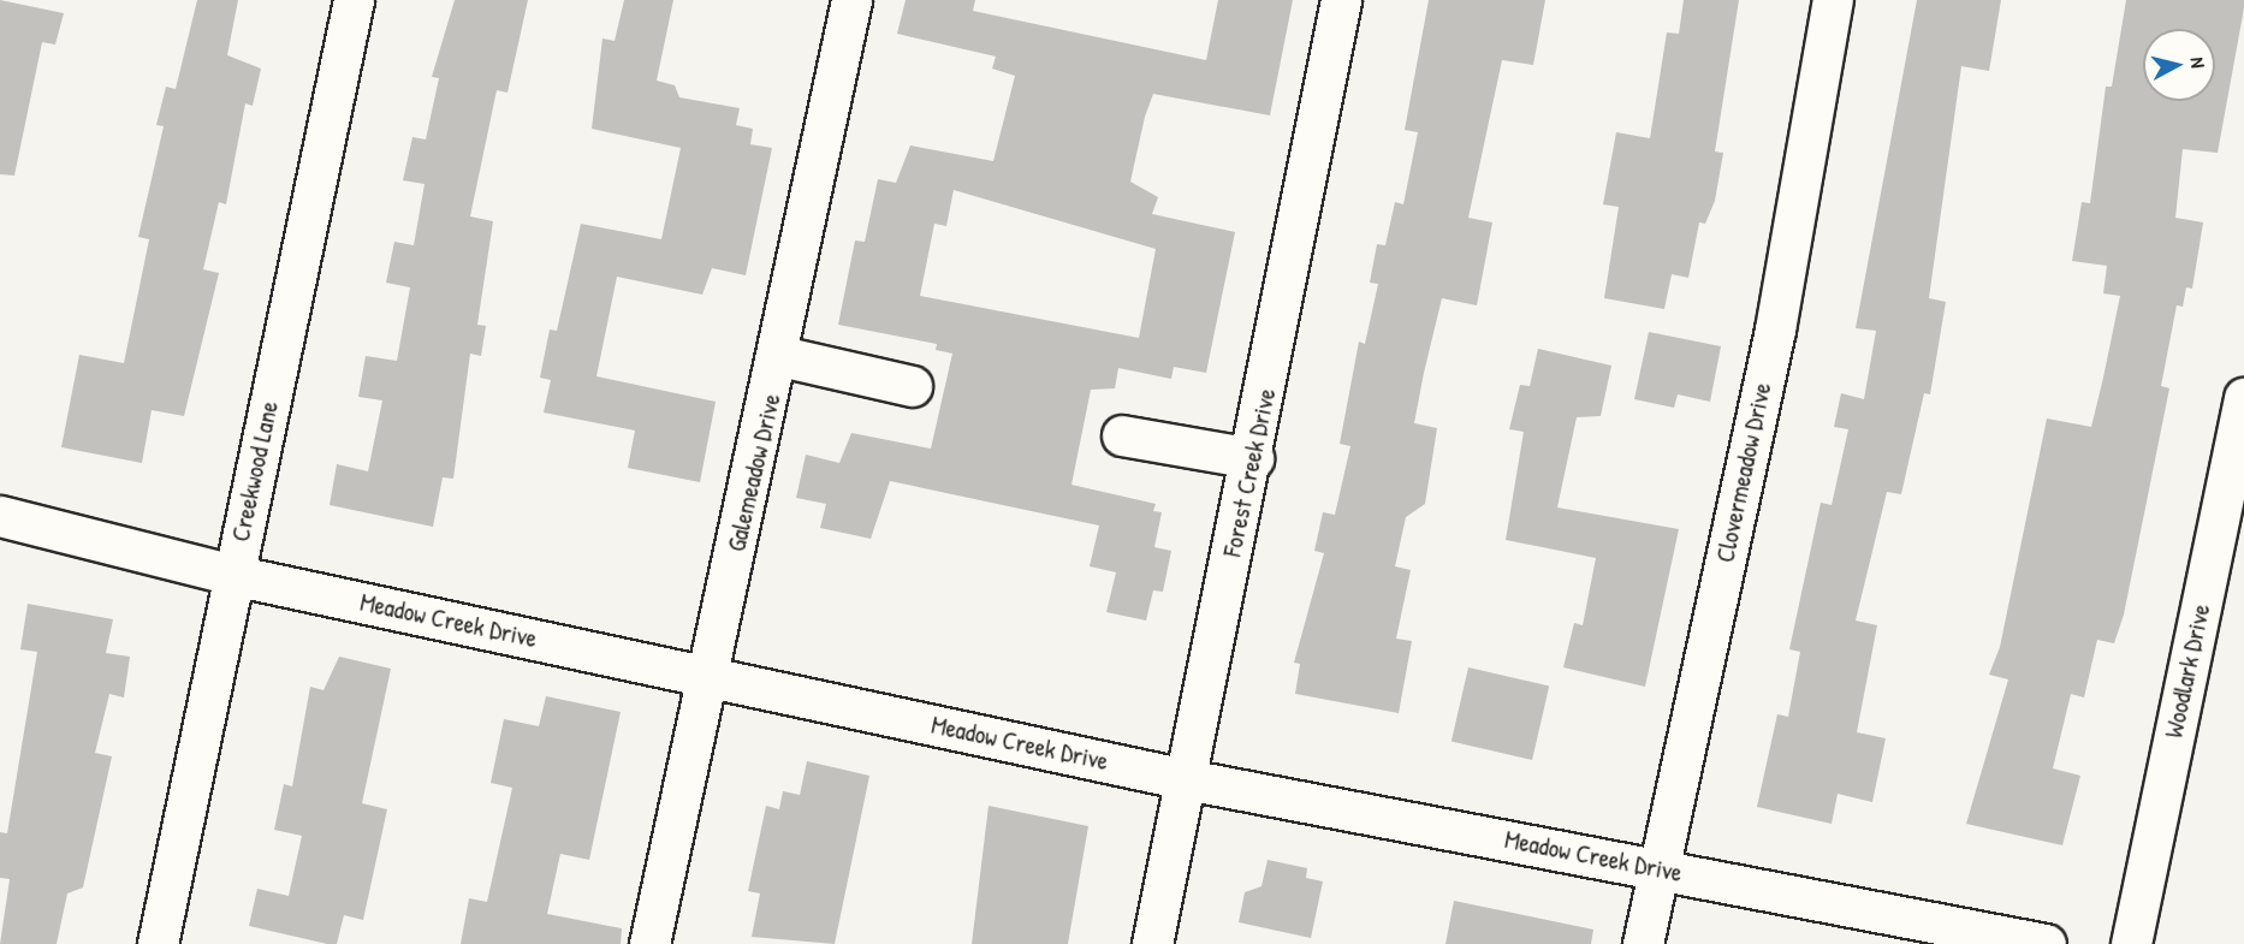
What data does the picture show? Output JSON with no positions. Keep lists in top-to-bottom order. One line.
{"streets":{"street":["Creekwood Lane","Galemeadow Drive","Forest Creek Drive","Clovermeadow Drive","Meadow Creek Drive","Woodlark Drive"]},"crossings":[["Creekwood Lane","Meadow Creek Drive"],["Galemeadow Drive","Meadow Creek Drive"],["Forest Creek Drive","Meadow Creek Drive"],["Clovermeadow Drive","Meadow Creek Drive"]],"north":"right"}
